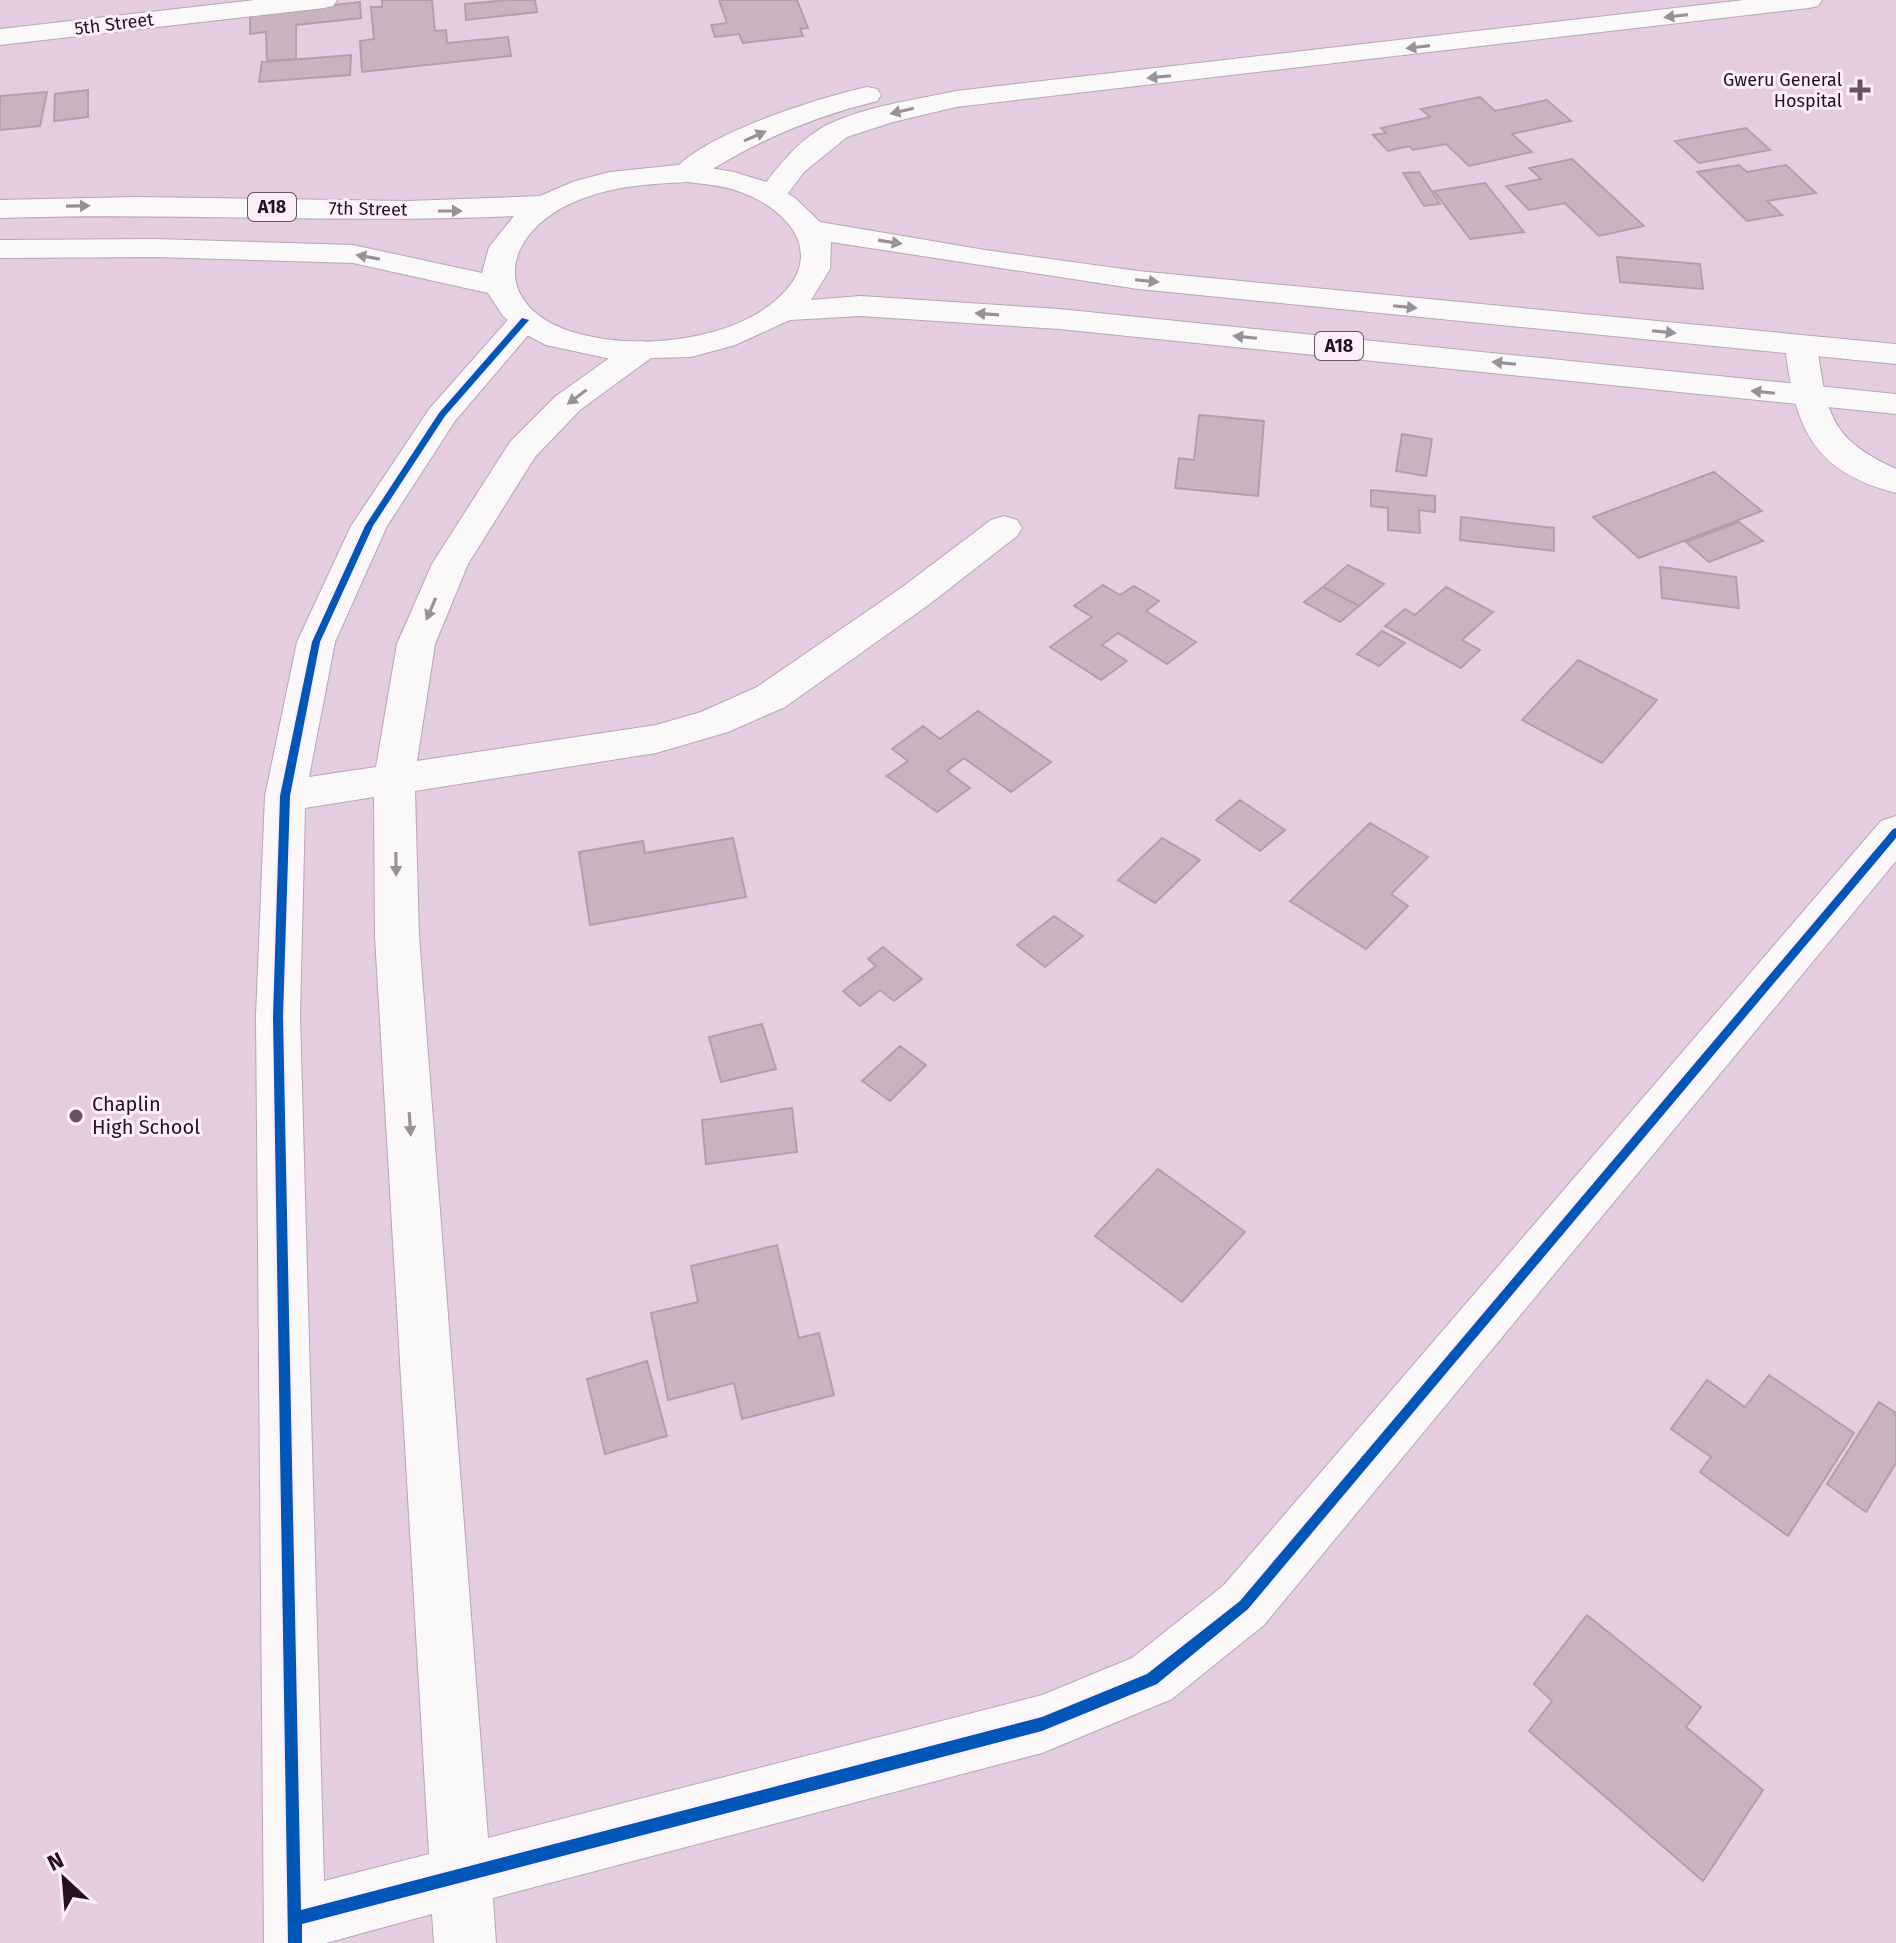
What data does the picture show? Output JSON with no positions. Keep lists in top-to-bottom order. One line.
{"streets":{"main road":["5th Street","A18","7th Street"]},"crossings":[["A18","7th Street"]],"places":{"health":["Gweru General Hospital"],"other":["Chaplin High School"]},"north":"top left"}
